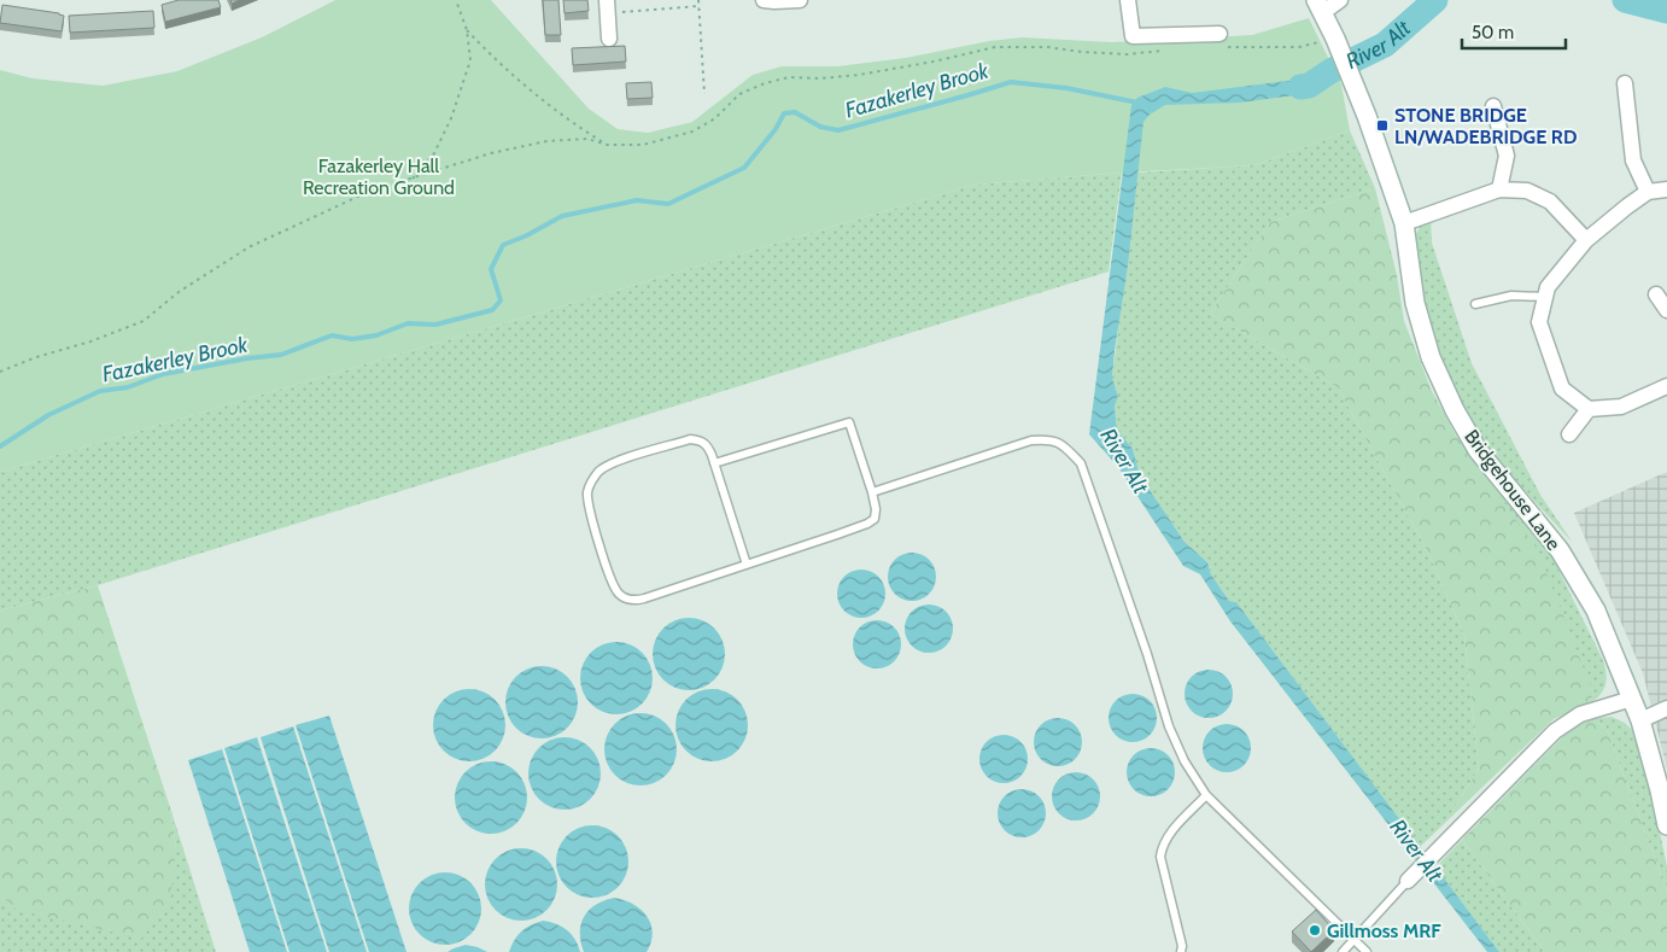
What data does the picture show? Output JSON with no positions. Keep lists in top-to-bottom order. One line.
{"streets":{"street":["Bridgehouse Lane"]},"water":["River Alt","Fazakerley Brook"],"parks":["Fazakerley Hall Recreation Ground"],"places":{"transit":["STONE BRIDGE LN/WADEBRIDGE RD"],"other":["Gillmoss MRF"]},"scale_bar":"50 m"}
